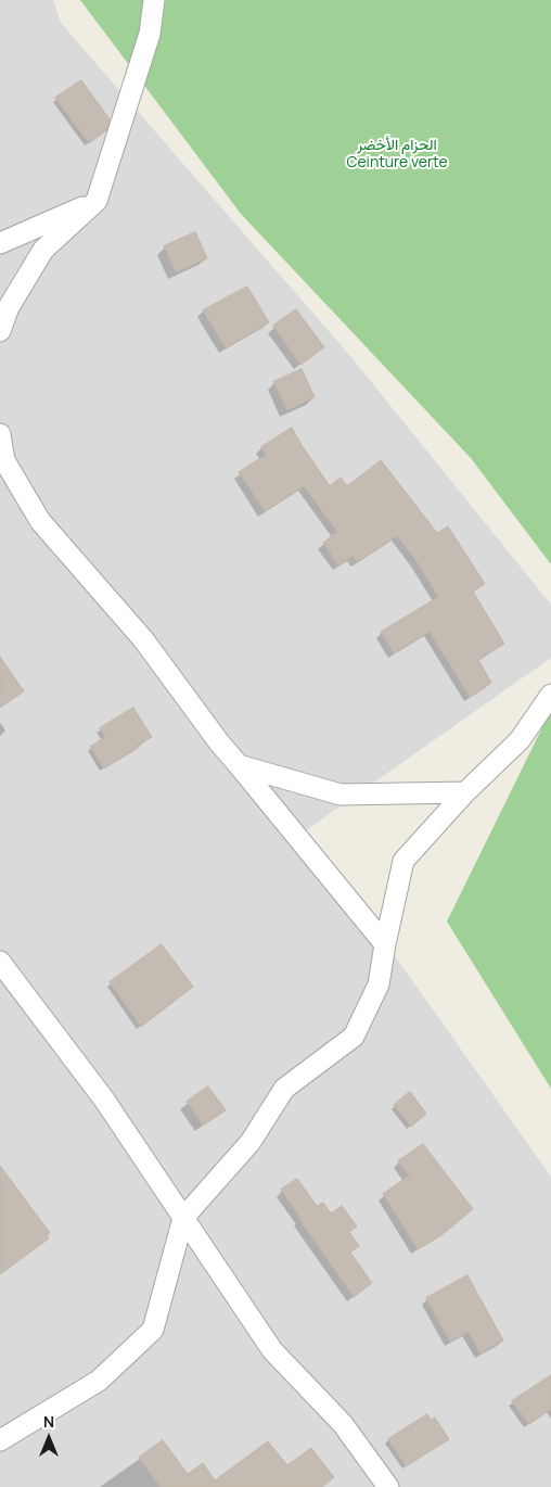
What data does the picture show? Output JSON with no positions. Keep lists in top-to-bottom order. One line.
{"parks":["الحزام الأخضر Ceinture verte"],"north":"top"}
